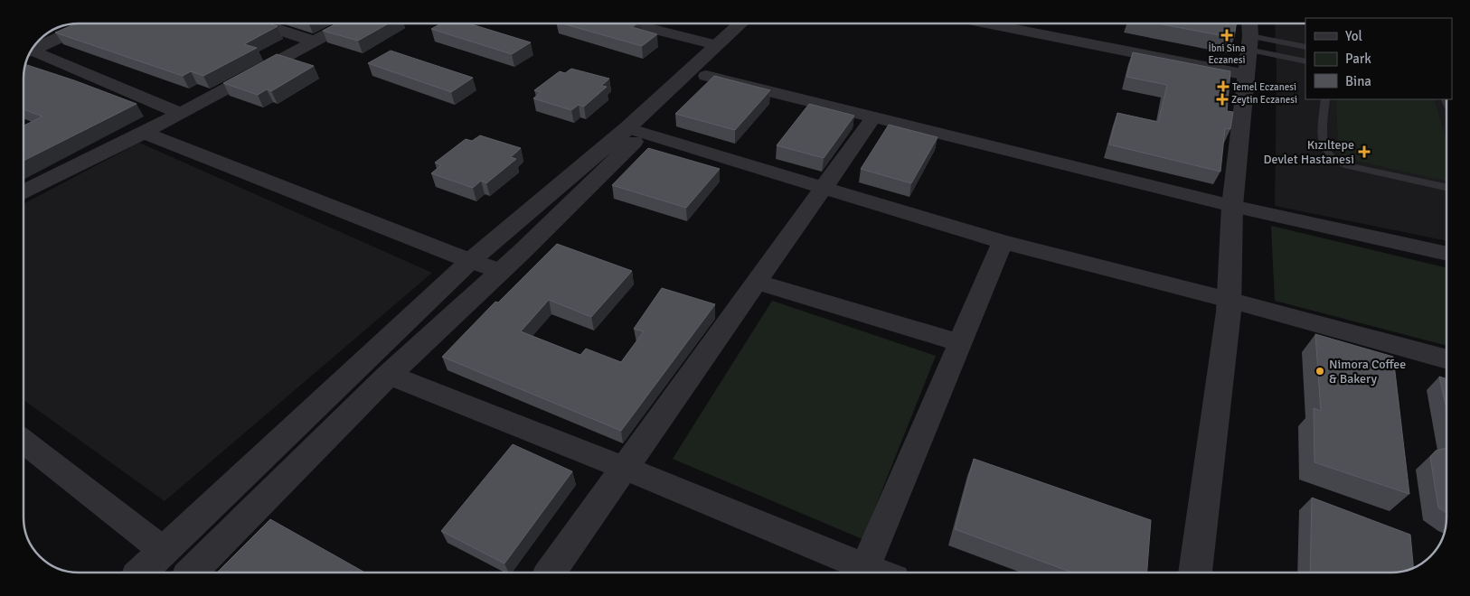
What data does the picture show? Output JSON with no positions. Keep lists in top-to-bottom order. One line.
{"places":{"health":["İbni Sina Eczanesi","Temel Eczanesi","Zeytin Eczanesi","Kızıltepe Devlet Hastanesi"],"other":["Nimora Coffee & Bakery"]},"legend":["Yol","Park","Bina"]}
